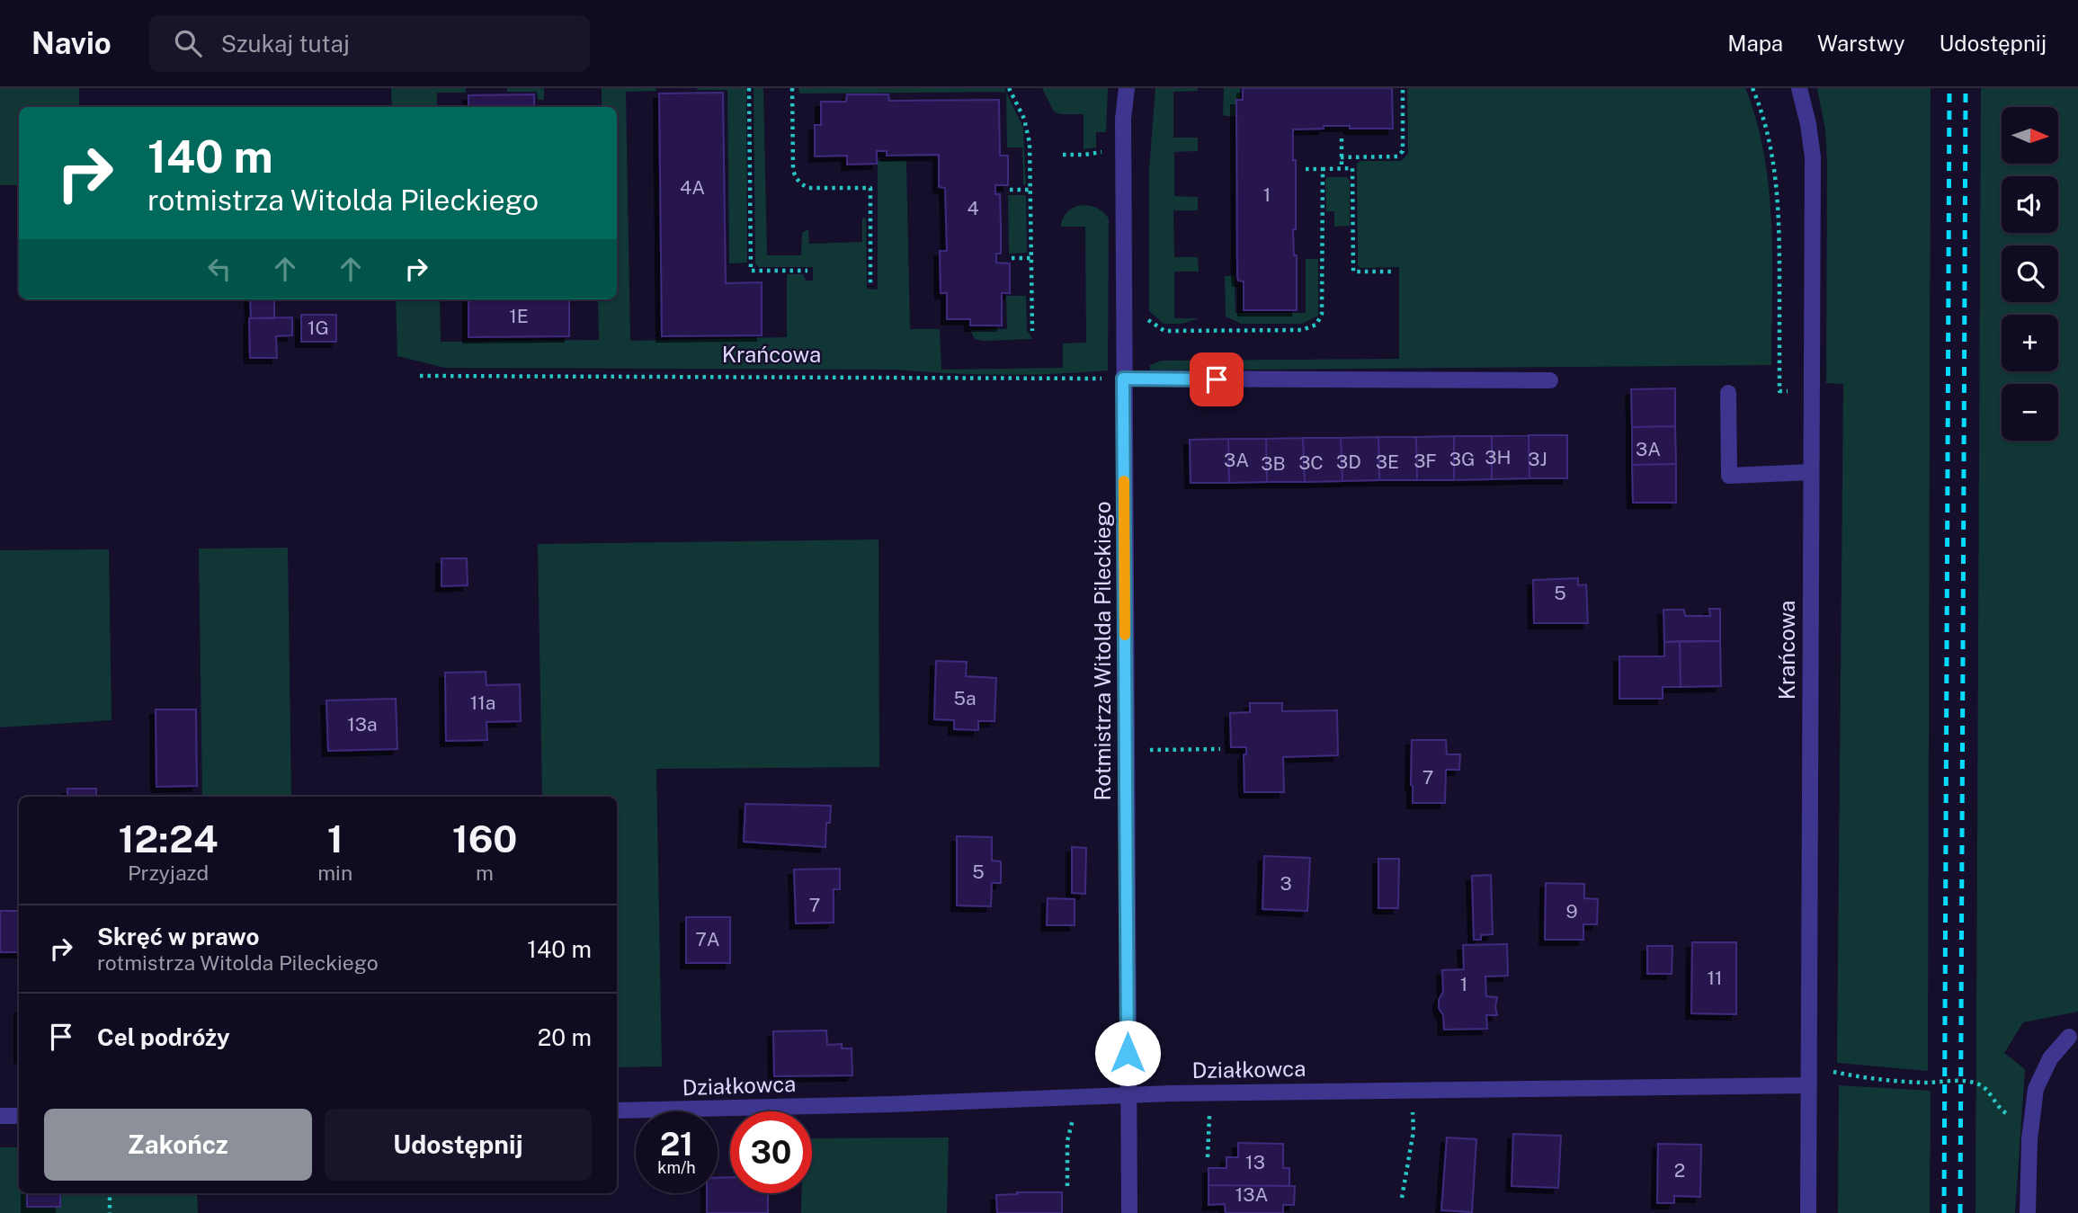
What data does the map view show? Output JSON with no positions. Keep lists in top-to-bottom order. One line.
{"streets":{"street":["Krańcowa","Rotmistrza Witolda Pileckiego","Działkowca"]},"crossings":[["Krańcowa","Rotmistrza Witolda Pileckiego"],["Krańcowa","Działkowca"],["Rotmistrza Witolda Pileckiego","Działkowca"]],"house_numbers":["4A","1","4","1E","1G","3A","3H","3G","3J","3A","3F","3D","3E","3C","3B","5","5a","11a","13a","7","5","3","7","9","7A","11","1","13","2","13A"],"north":"right","page":{"header":"Navio","search":"Szukaj tutaj","nav":["Mapa","Warstwy","Udostępnij"],"map_buttons":["+","−"],"turn":["140 m","rotmistrza Witolda Pileckiego"],"eta":["12:24","Przyjazd","1","min","160","m"],"list":[{"name":"Skręć w prawo","note":"rotmistrza Witolda Pileckiego","value":"140 m"},{"name":"Cel podróży","value":"20 m"}],"buttons":["Zakończ","Udostępnij"],"speed":"21 km/h","limit":"30"}}
